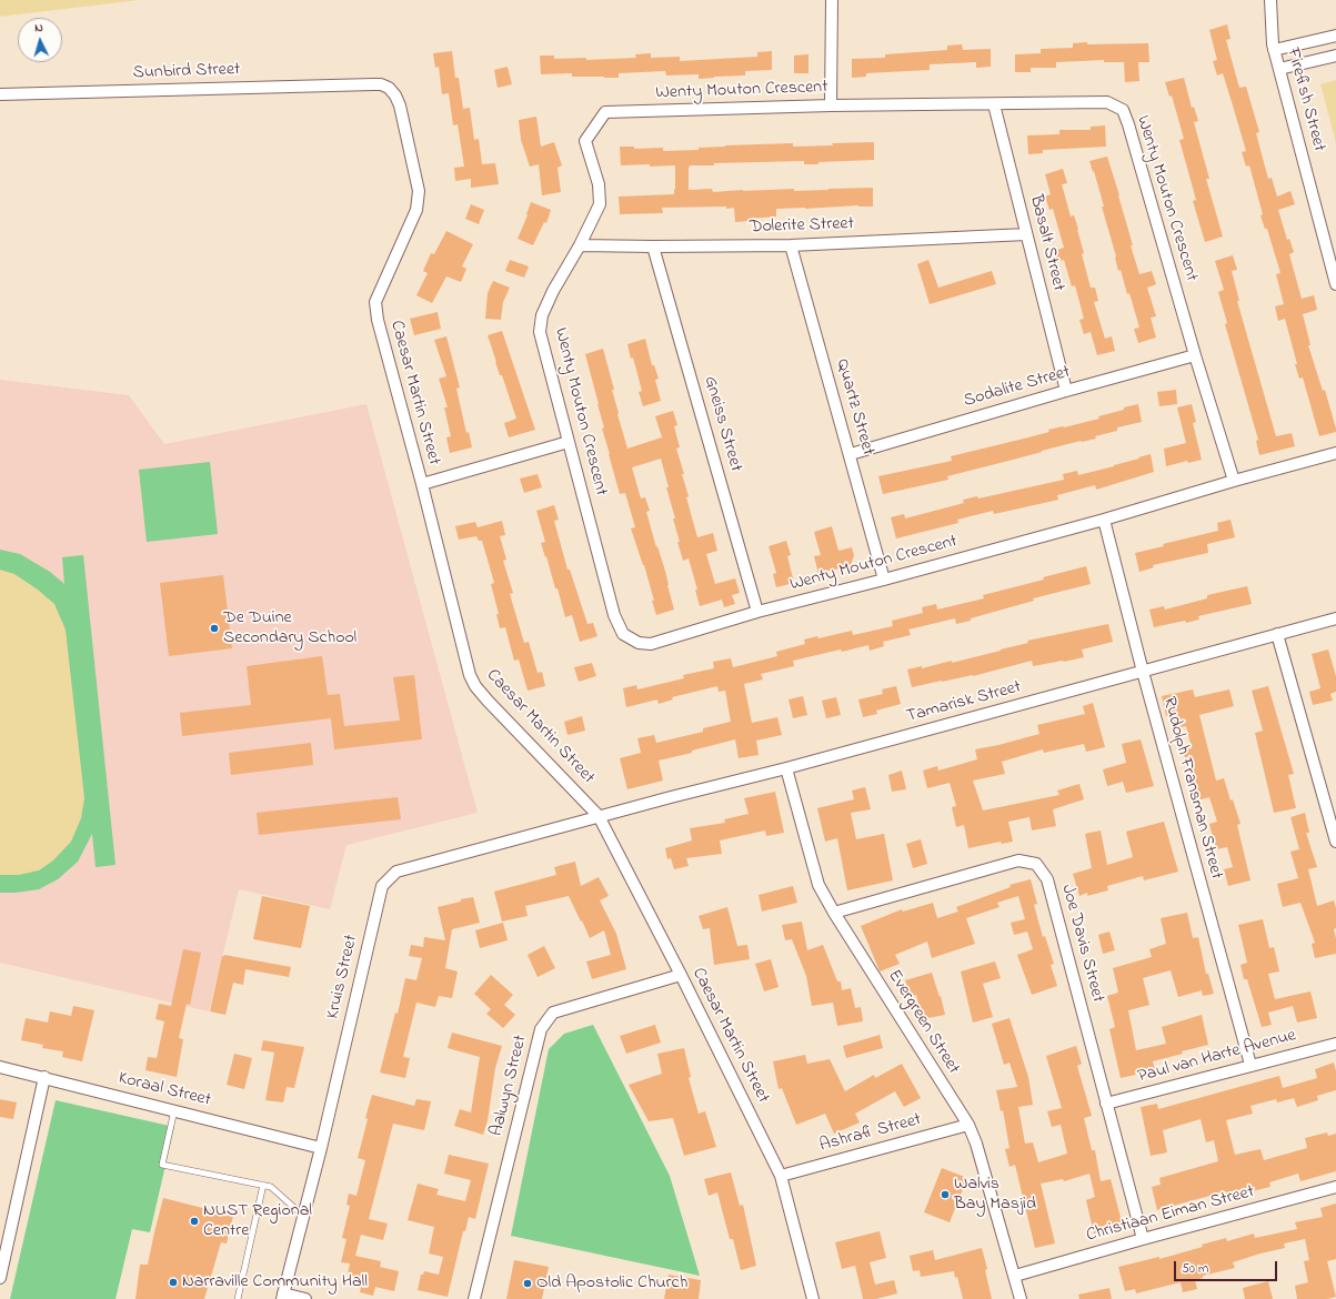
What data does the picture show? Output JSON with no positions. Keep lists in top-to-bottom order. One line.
{"streets":{"street":["Sunbird Street","Wenty Mouton Crescent","Firefish Street","Dolerite Street","Basalt Street","Sodalite Street","Caesar Martin Street","Quartz Street","Gneiss Street","Tamarisk Street","Rudolph Fransman Street","Joe Davis Street","Kruis Street","Evergreen Street","Paul van Harte Avenue","Aalwyn Street","Koraal Street","Ashrafi Street","Christiaan Eiman Street"]},"crossings":[["Sunbird Street","Caesar Martin Street"],["Wenty Mouton Crescent","Dolerite Street"],["Wenty Mouton Crescent","Basalt Street"],["Wenty Mouton Crescent","Sodalite Street"],["Wenty Mouton Crescent","Quartz Street"],["Wenty Mouton Crescent","Gneiss Street"],["Wenty Mouton Crescent","Rudolph Fransman Street"],["Dolerite Street","Basalt Street"],["Dolerite Street","Quartz Street"],["Dolerite Street","Gneiss Street"],["Basalt Street","Sodalite Street"],["Sodalite Street","Quartz Street"],["Caesar Martin Street","Tamarisk Street"],["Caesar Martin Street","Kruis Street"],["Caesar Martin Street","Aalwyn Street"],["Caesar Martin Street","Ashrafi Street"],["Tamarisk Street","Rudolph Fransman Street"],["Tamarisk Street","Kruis Street"],["Tamarisk Street","Evergreen Street"],["Rudolph Fransman Street","Paul van Harte Avenue"],["Joe Davis Street","Evergreen Street"],["Joe Davis Street","Paul van Harte Avenue"],["Joe Davis Street","Christiaan Eiman Street"],["Kruis Street","Koraal Street"],["Evergreen Street","Ashrafi Street"],["Evergreen Street","Christiaan Eiman Street"]],"places":["De Duine Secondary School","Walvis Bay Masjid","NUST Regional Centre","Narraville Community Hall","Old Apostolic Church"],"scale_bar":"50 m","north":"top"}
